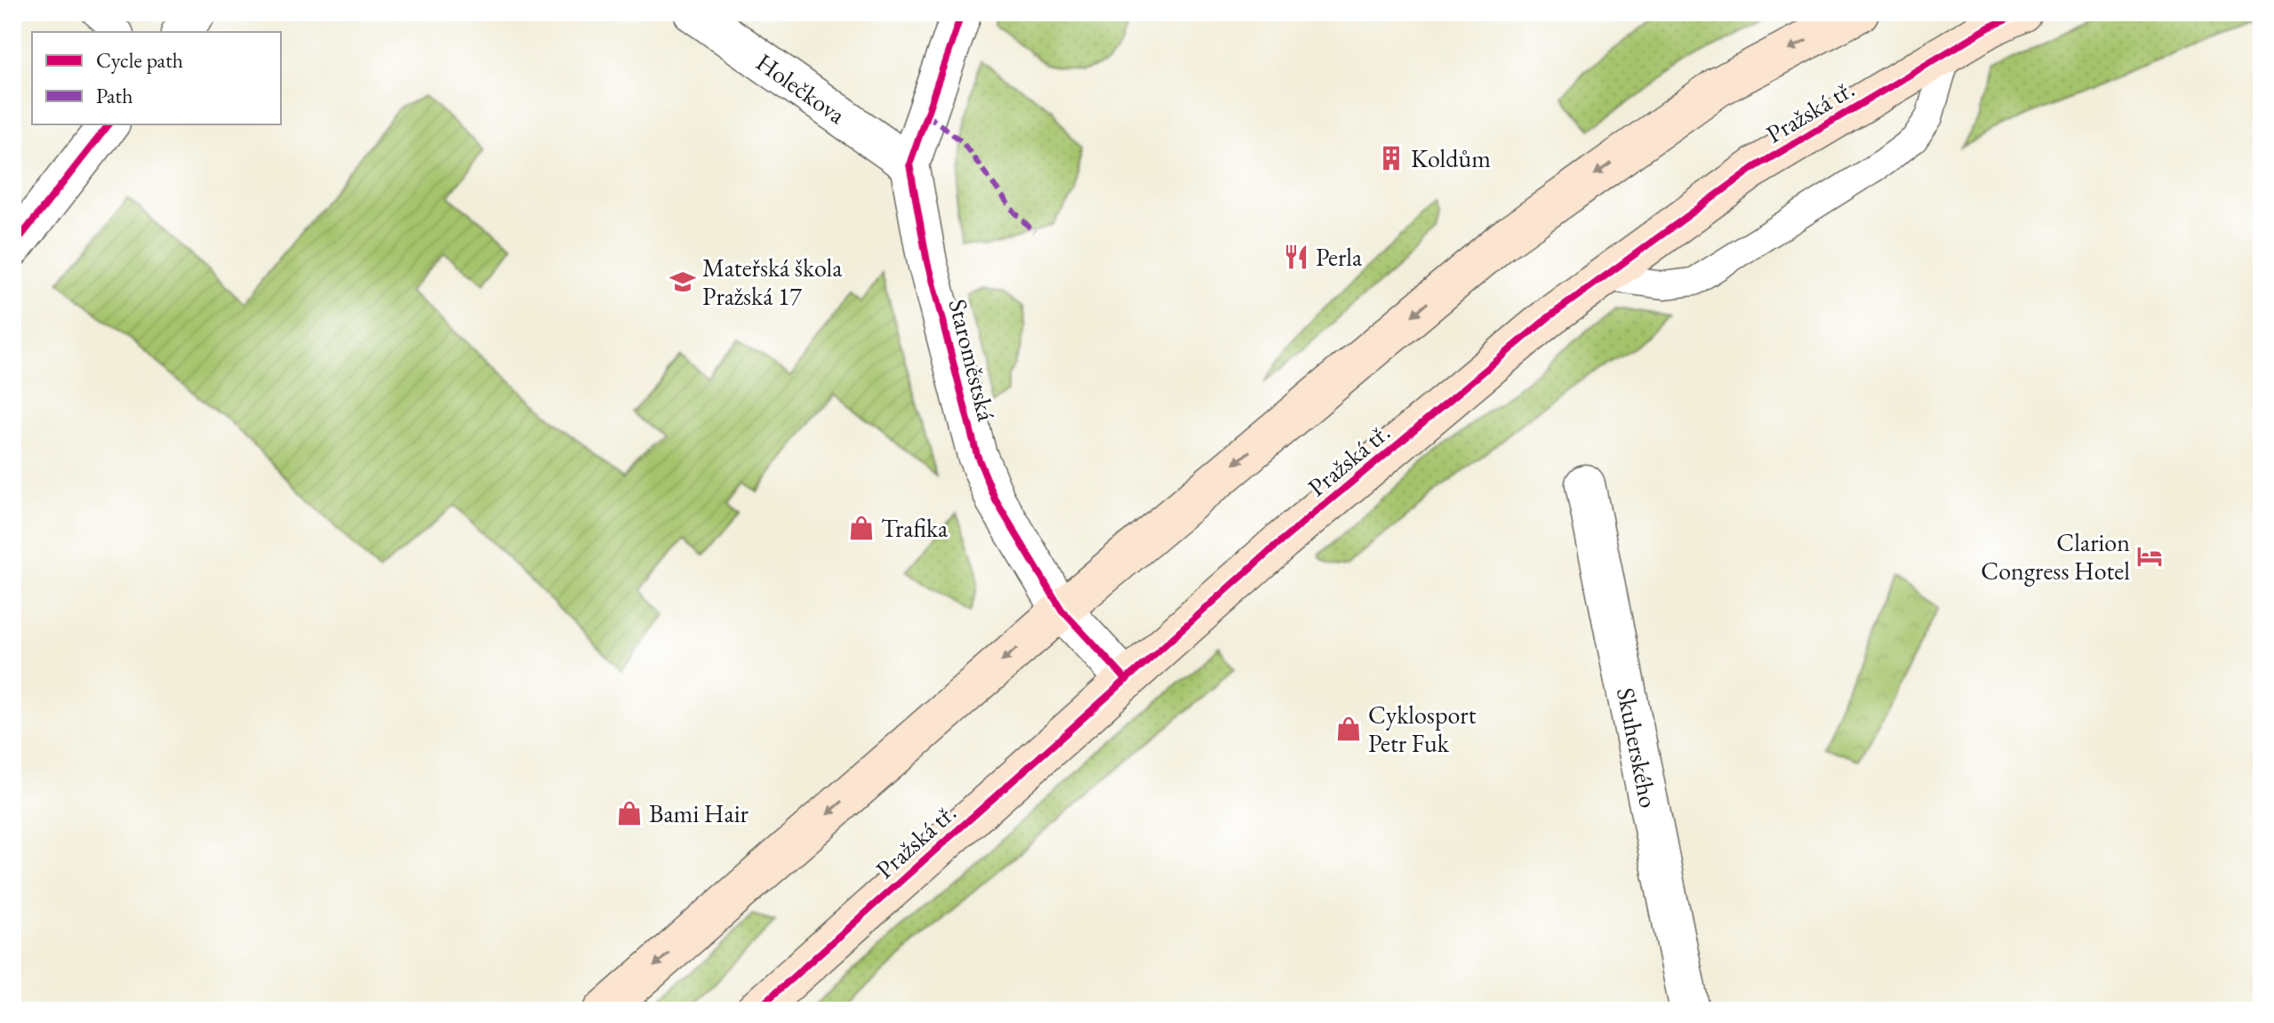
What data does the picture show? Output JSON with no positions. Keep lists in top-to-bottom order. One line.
{"streets":{"street":["Holečkova","Pražská tř.","Staroměstská","Skuherského"]},"crossings":[["Holečkova","Staroměstská"],["Pražská tř.","Staroměstská"]],"places":{"building":["Koldům"],"restaurant":["Perla"],"school or university":["Mateřská škola Pražská 17"],"shop":["Trafika","Cyklosport Petr Fuk","Bami Hair"],"hotel":["Clarion Congress Hotel"]},"legend":["Cycle path","Path"]}
